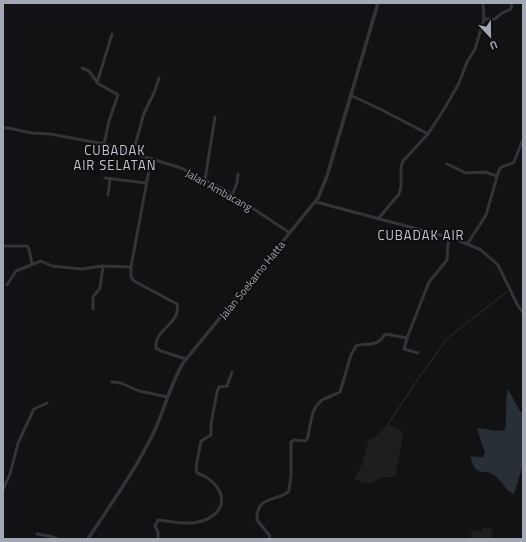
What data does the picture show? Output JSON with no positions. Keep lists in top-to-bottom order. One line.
{"streets":{"street":["Jalan Ambacang","Jalan Soekarno Hatta"]},"crossings":[["Jalan Ambacang","Jalan Soekarno Hatta"]],"districts":["CUBADAK AIR SELATAN","CUBADAK AIR"],"north":"bottom"}
